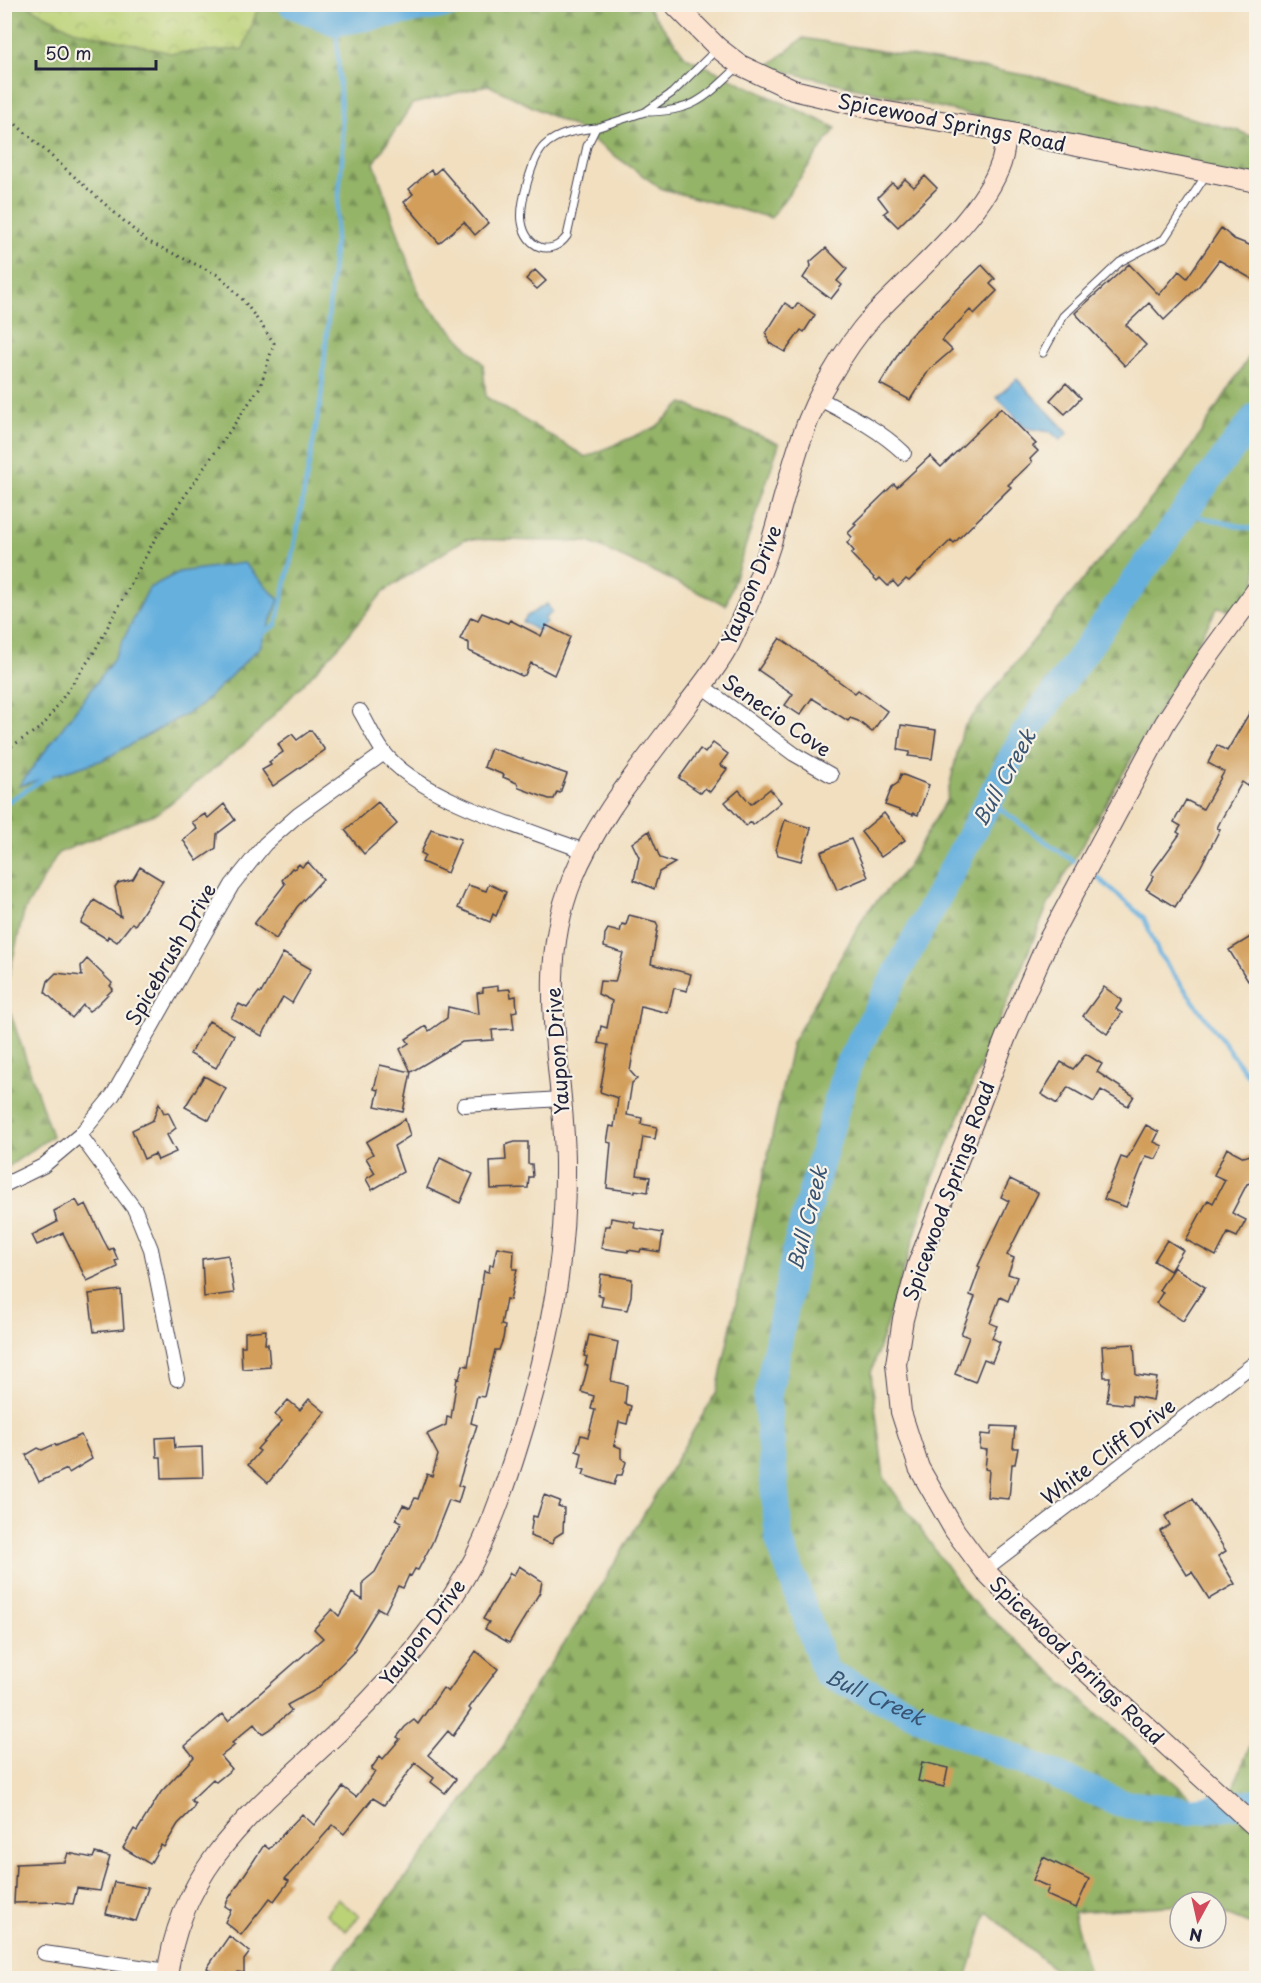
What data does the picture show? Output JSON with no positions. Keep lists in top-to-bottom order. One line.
{"streets":{"street":["Spicewood Springs Road","Yaupon Drive","Senecio Cove","Spicebrush Drive","White Cliff Drive"]},"crossings":[["Spicewood Springs Road","Yaupon Drive"],["Spicewood Springs Road","White Cliff Drive"],["Yaupon Drive","Senecio Cove"]],"water":["Bull Creek"],"scale_bar":"50 m","north":"bottom"}
